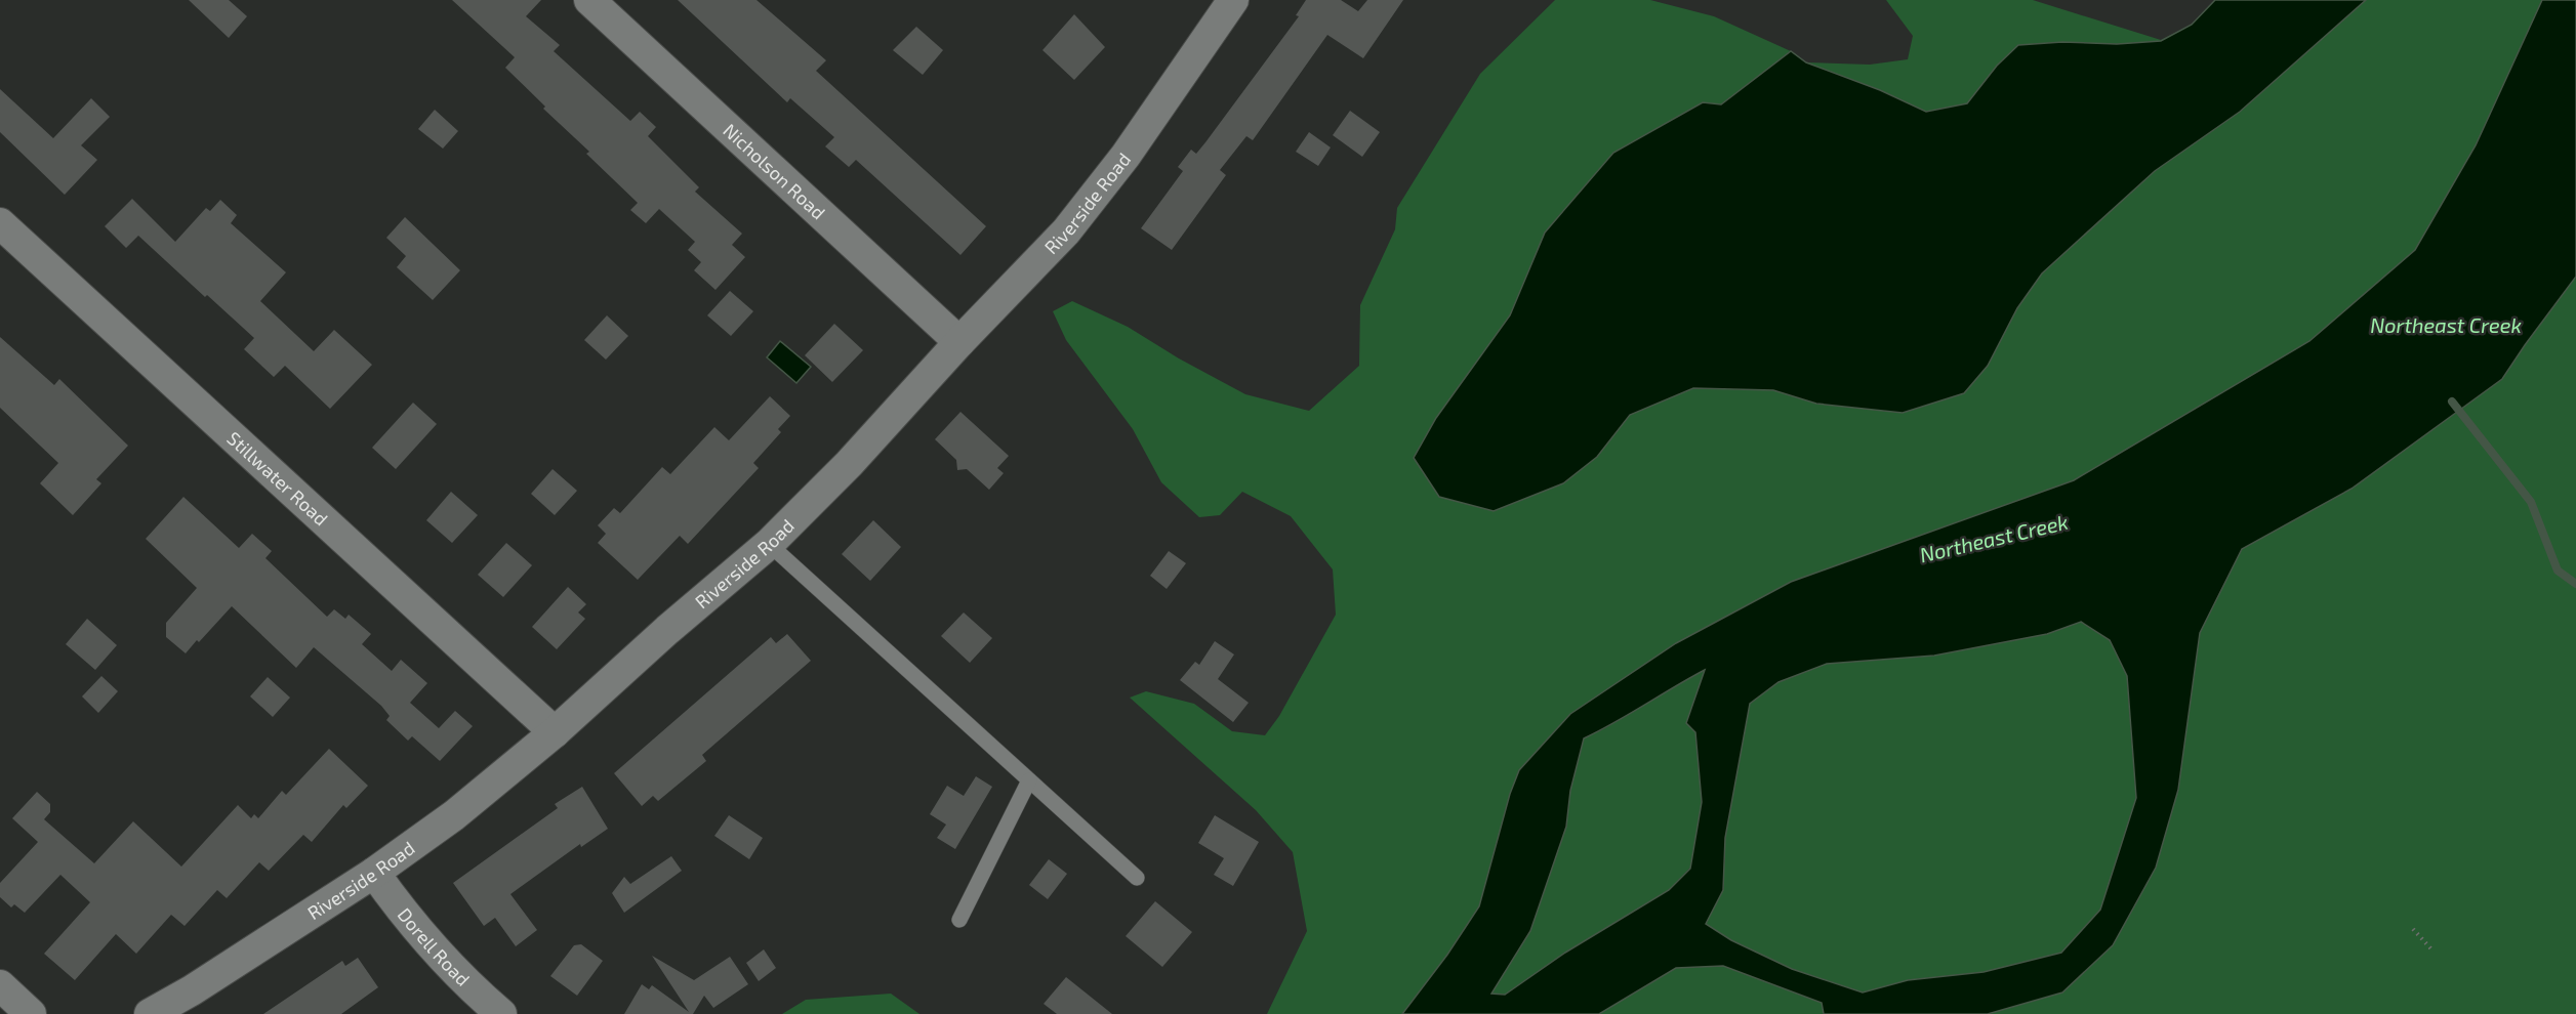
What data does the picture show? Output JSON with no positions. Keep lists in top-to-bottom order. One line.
{"streets":{"street":["Nicholson Road","Riverside Road","Stillwater Road","Dorell Road"]},"crossings":[["Nicholson Road","Riverside Road"],["Riverside Road","Stillwater Road"],["Riverside Road","Dorell Road"]],"water":["Northeast Creek"]}
